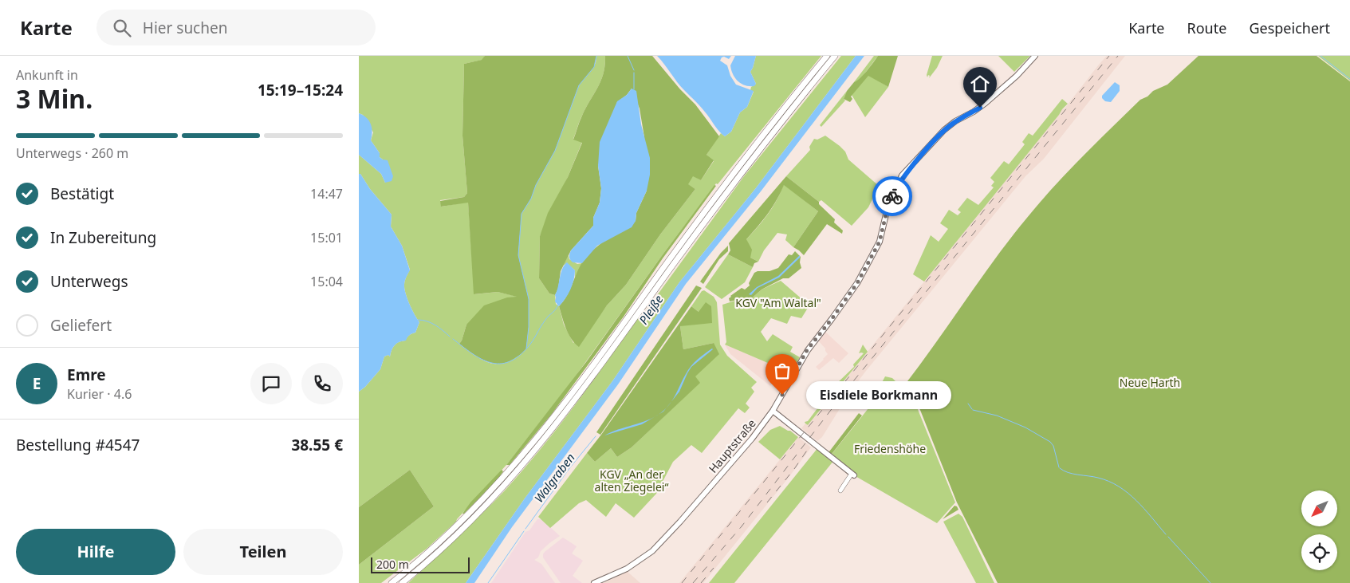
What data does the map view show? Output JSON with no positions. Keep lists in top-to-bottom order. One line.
{"streets":{"main road":["Hauptstraße"]},"water":["Pleiße","Walgraben"],"parks":["KGV \"Am Waltal\"","Neue Harth","Friedenshöhe","KGV „An der alten Ziegelei“"],"places":["Eisdiele Borkmann"],"scale_bar":"200 m","north":"bottom left","page":{"header":"Karte","search":"Hier suchen","nav":["Karte","Route","Gespeichert"],"heading":["3 Min.","Ankunft in","15:19–15:24"],"panel":["Emre","Kurier · 4.6","Bestellung #4547","38.55 €"],"bar":"Unterwegs · 260 m","list":[["Bestätigt","14:47"],["In Zubereitung","15:01"],["Unterwegs","15:04"],"Geliefert"],"round":"E","bubble":"Eisdiele Borkmann","buttons":["Hilfe","Teilen"],"scale":"200 m"}}
